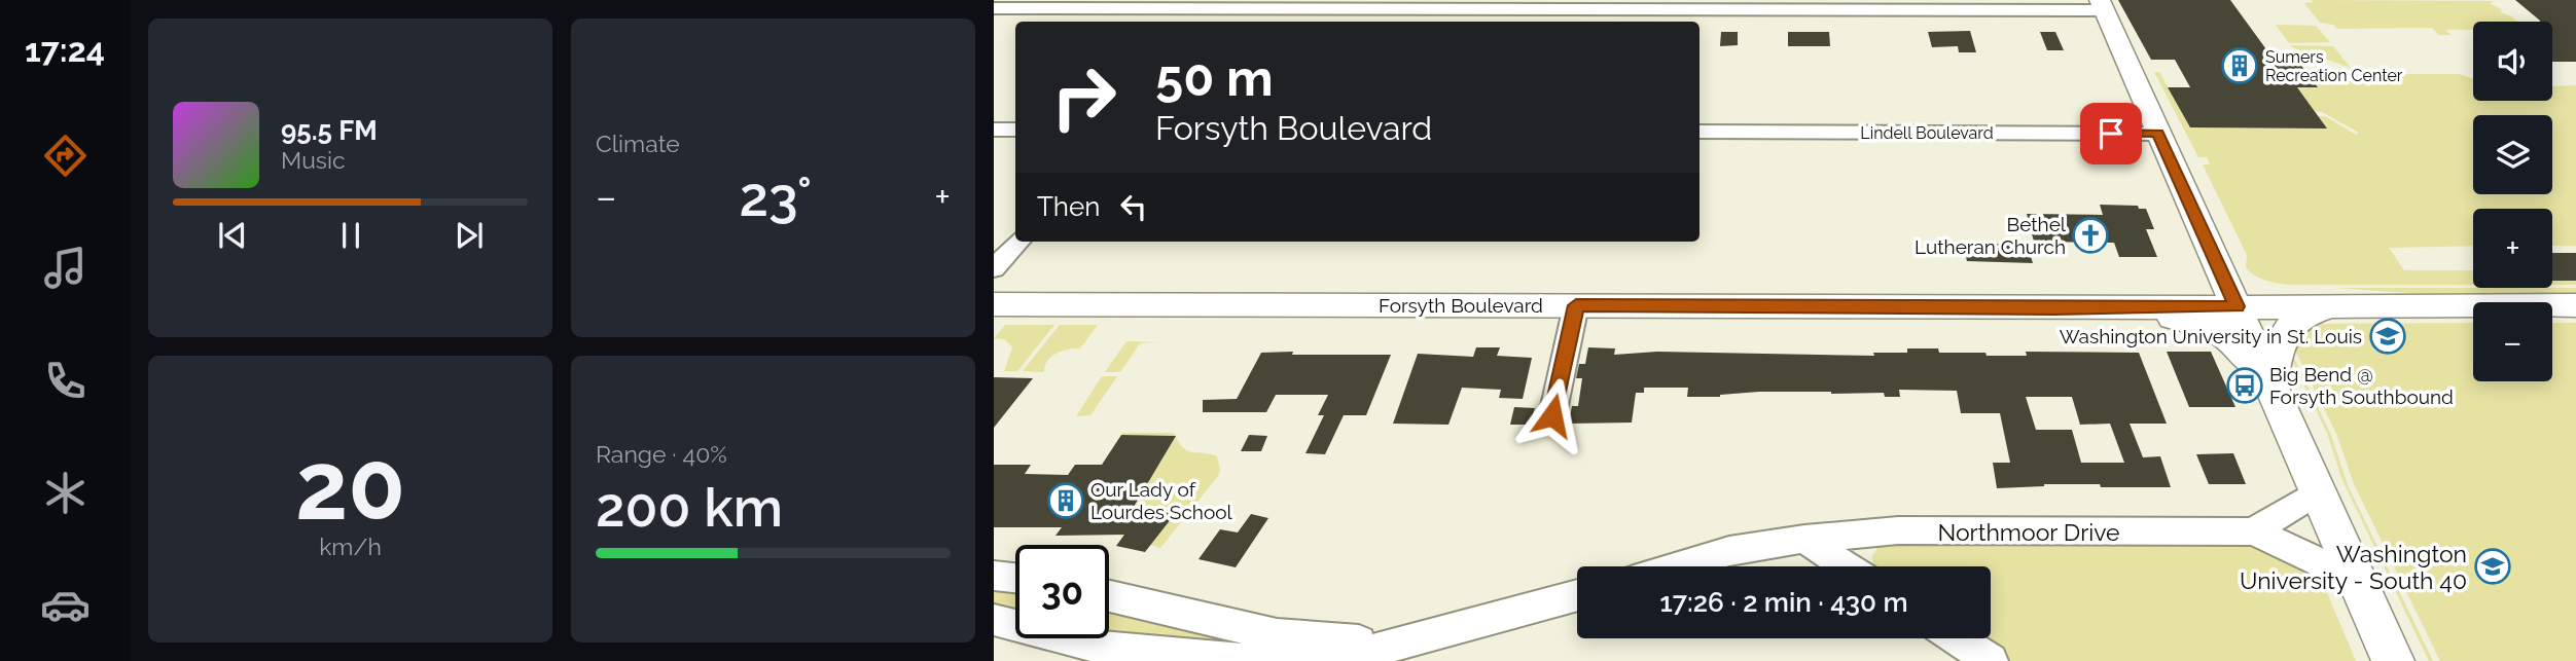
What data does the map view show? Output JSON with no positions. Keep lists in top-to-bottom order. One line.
{"streets":{"main road":["Forsyth Boulevard"],"street":["Lindell Boulevard","Northmoor Drive"]},"places":{"building":["Sumers Recreation Center","Our Lady of Lourdes School"],"church":["Bethel Lutheran Church"],"school or university":["Washington University in St. Louis","Washington University - South 40"],"bus stop":["Big Bend @ Forsyth Southbound"]},"page":{"tabs":"17:24","tile":["Climate",["20","km/h"],["Range · 40%","200 km"]],"map_buttons":["+","−"],"turn":["50 m","Forsyth Boulevard"],"song":["95.5 FM","Music"],"heat":["−","23°","+"],"then":"Then","limit":"30","trip":"17:26 · 2 min · 430 m"}}
